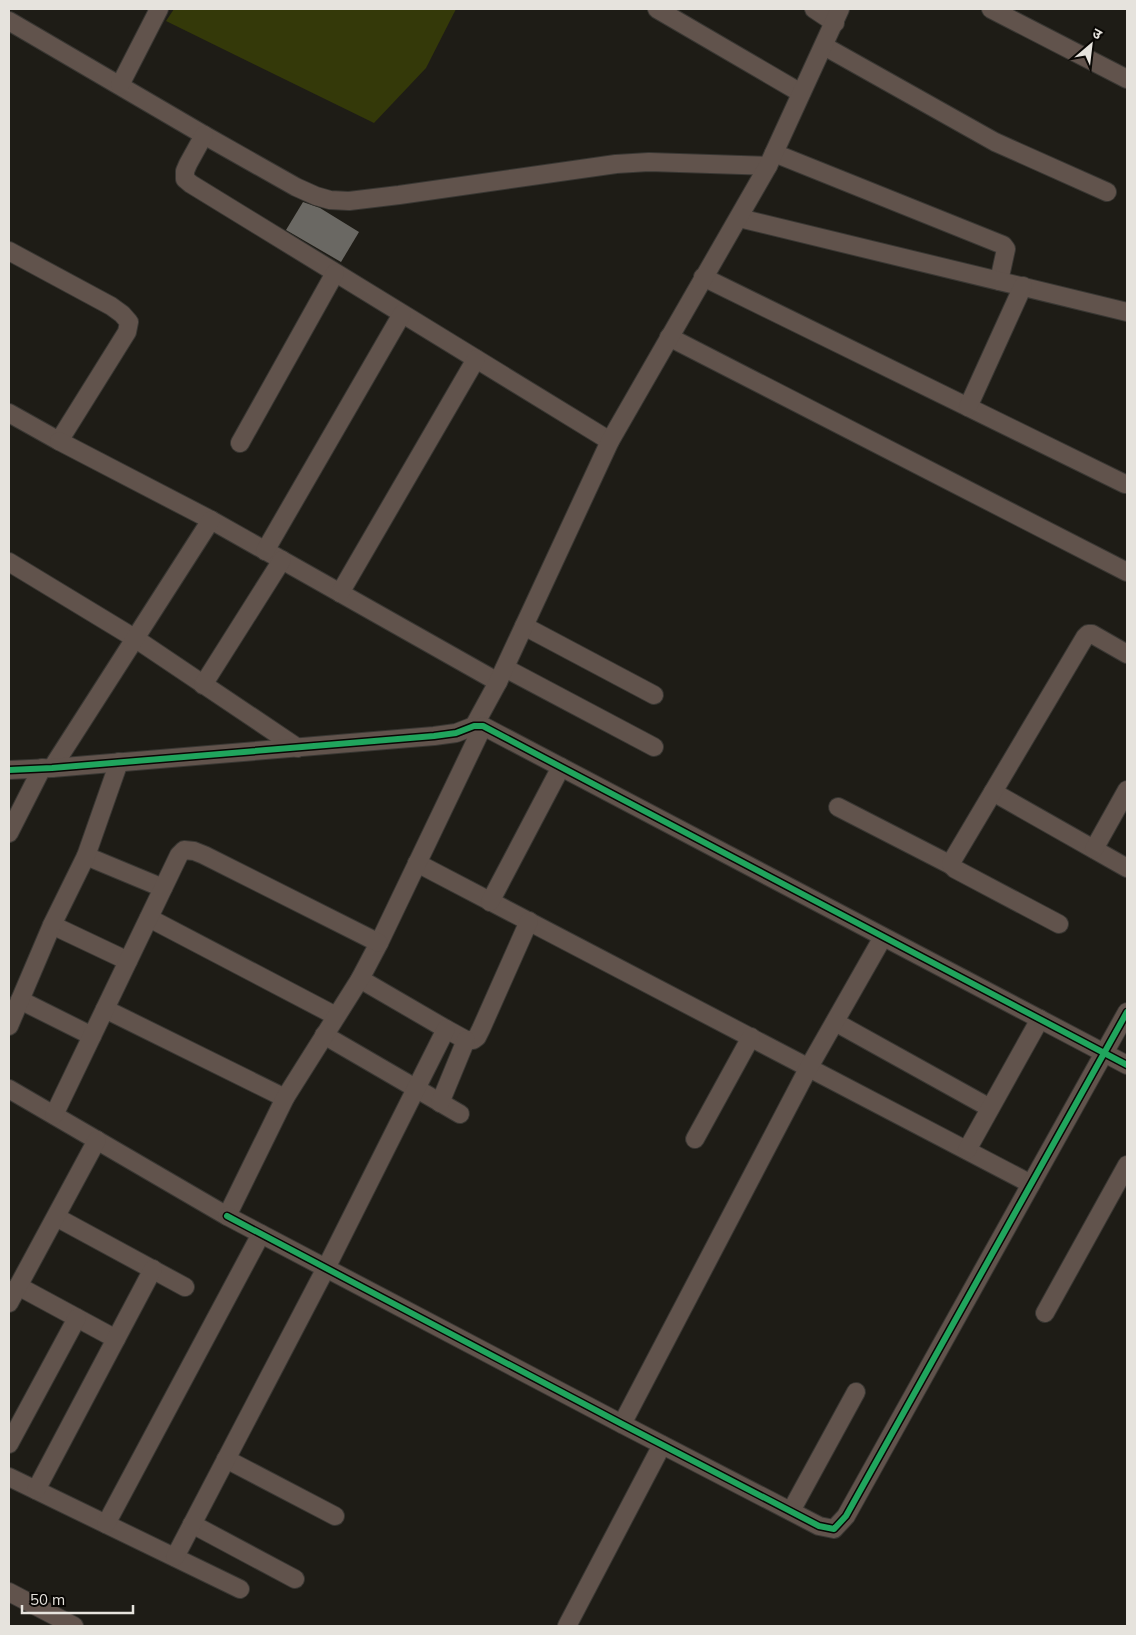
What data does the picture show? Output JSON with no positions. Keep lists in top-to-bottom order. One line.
{"scale_bar":"50 m","north":"top right"}
